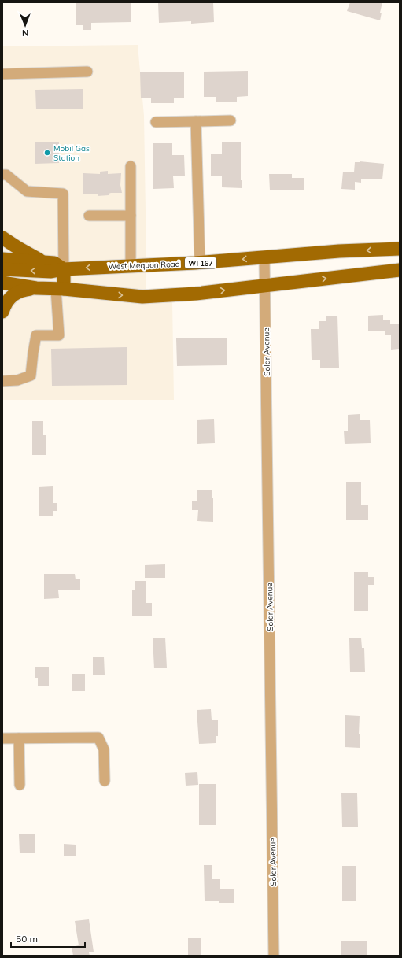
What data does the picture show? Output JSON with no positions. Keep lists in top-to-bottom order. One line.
{"streets":{"main road":["WI 167","West Mequon Road"],"street":["Solar Avenue"]},"crossings":[["West Mequon Road","Solar Avenue"]],"places":["Mobil Gas Station"],"scale_bar":"50 m","north":"bottom"}
